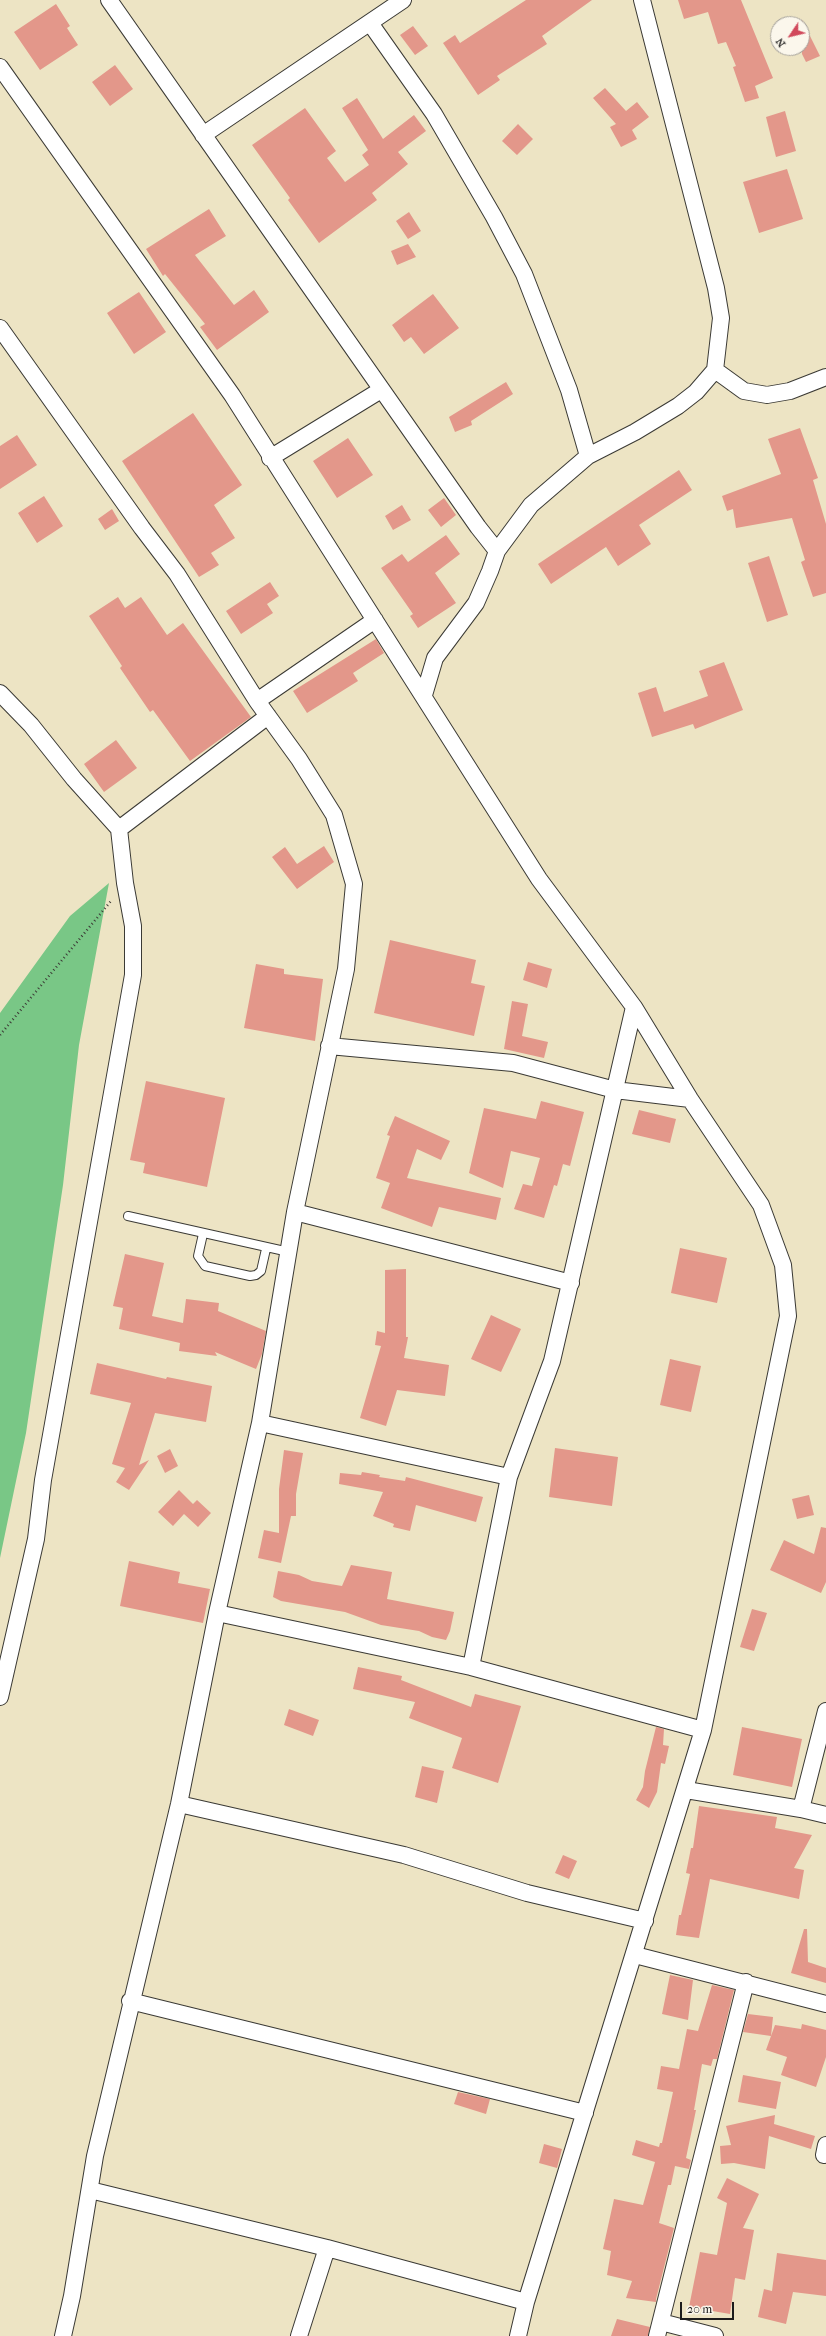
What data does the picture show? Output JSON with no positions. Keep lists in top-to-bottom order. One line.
{"scale_bar":"20 m","north":"bottom left"}
